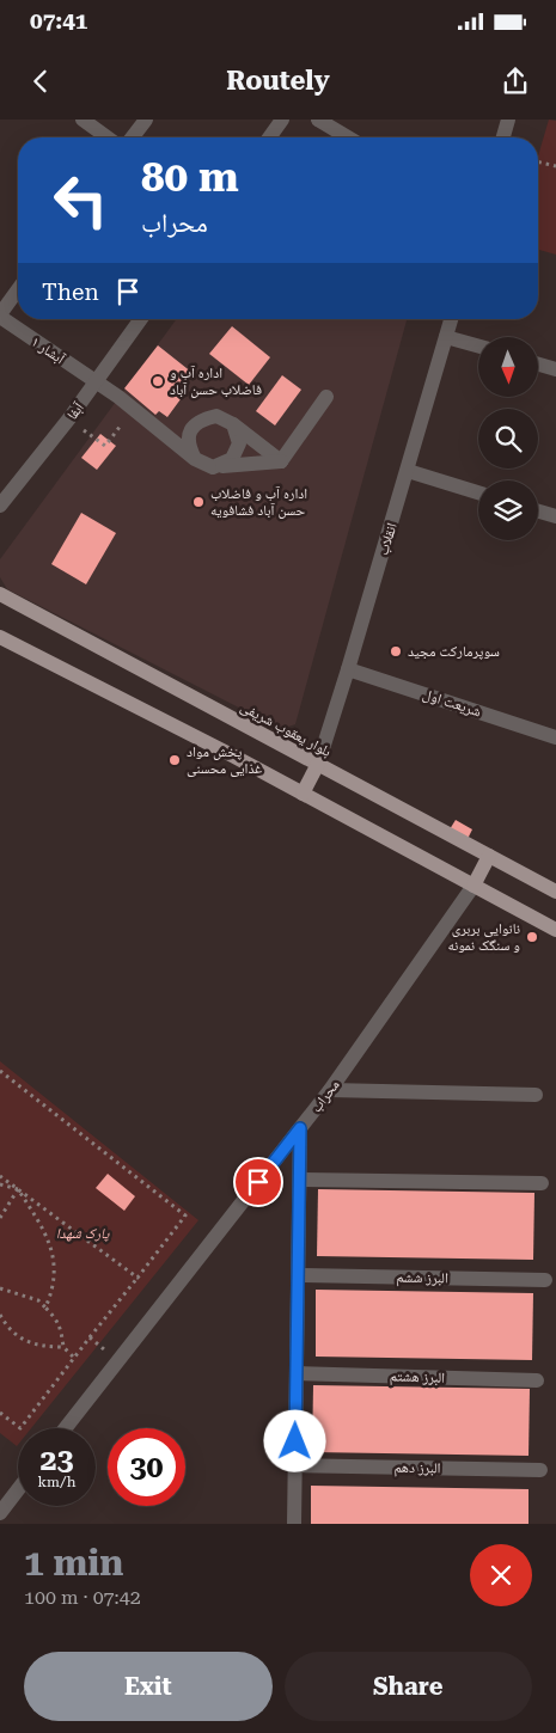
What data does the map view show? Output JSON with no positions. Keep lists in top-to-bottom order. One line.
{"streets":{"main road":["بلوار یعقوب شریفی"],"street":["آبشار ۱","آبفا","انقلاب","شریعت اول","محراب","البرز ششم","البرز هشتم","البرز دهم"]},"crossings":[["آبشار ۱","آبفا"],["انقلاب","شریعت اول"],["انقلاب","بلوار یعقوب شریفی"]],"parks":["پارک شهدا"],"places":["اداره آب و فاضلاب حسن آباد","اداره آب و فاضلاب حسن آباد فشافویه","سوپرمارکت مجید","پخش مواد غذایی محسنی","نانوایی بربری و سنگک نمونه"],"north":"bottom","page":{"status":"07:41","header":"Routely","turn":["80 m","محراب"],"then":"Then","speed":"23 km/h","limit":"30","heading":["1 min","100 m · 07:42"],"buttons":["Exit","Share"]}}
